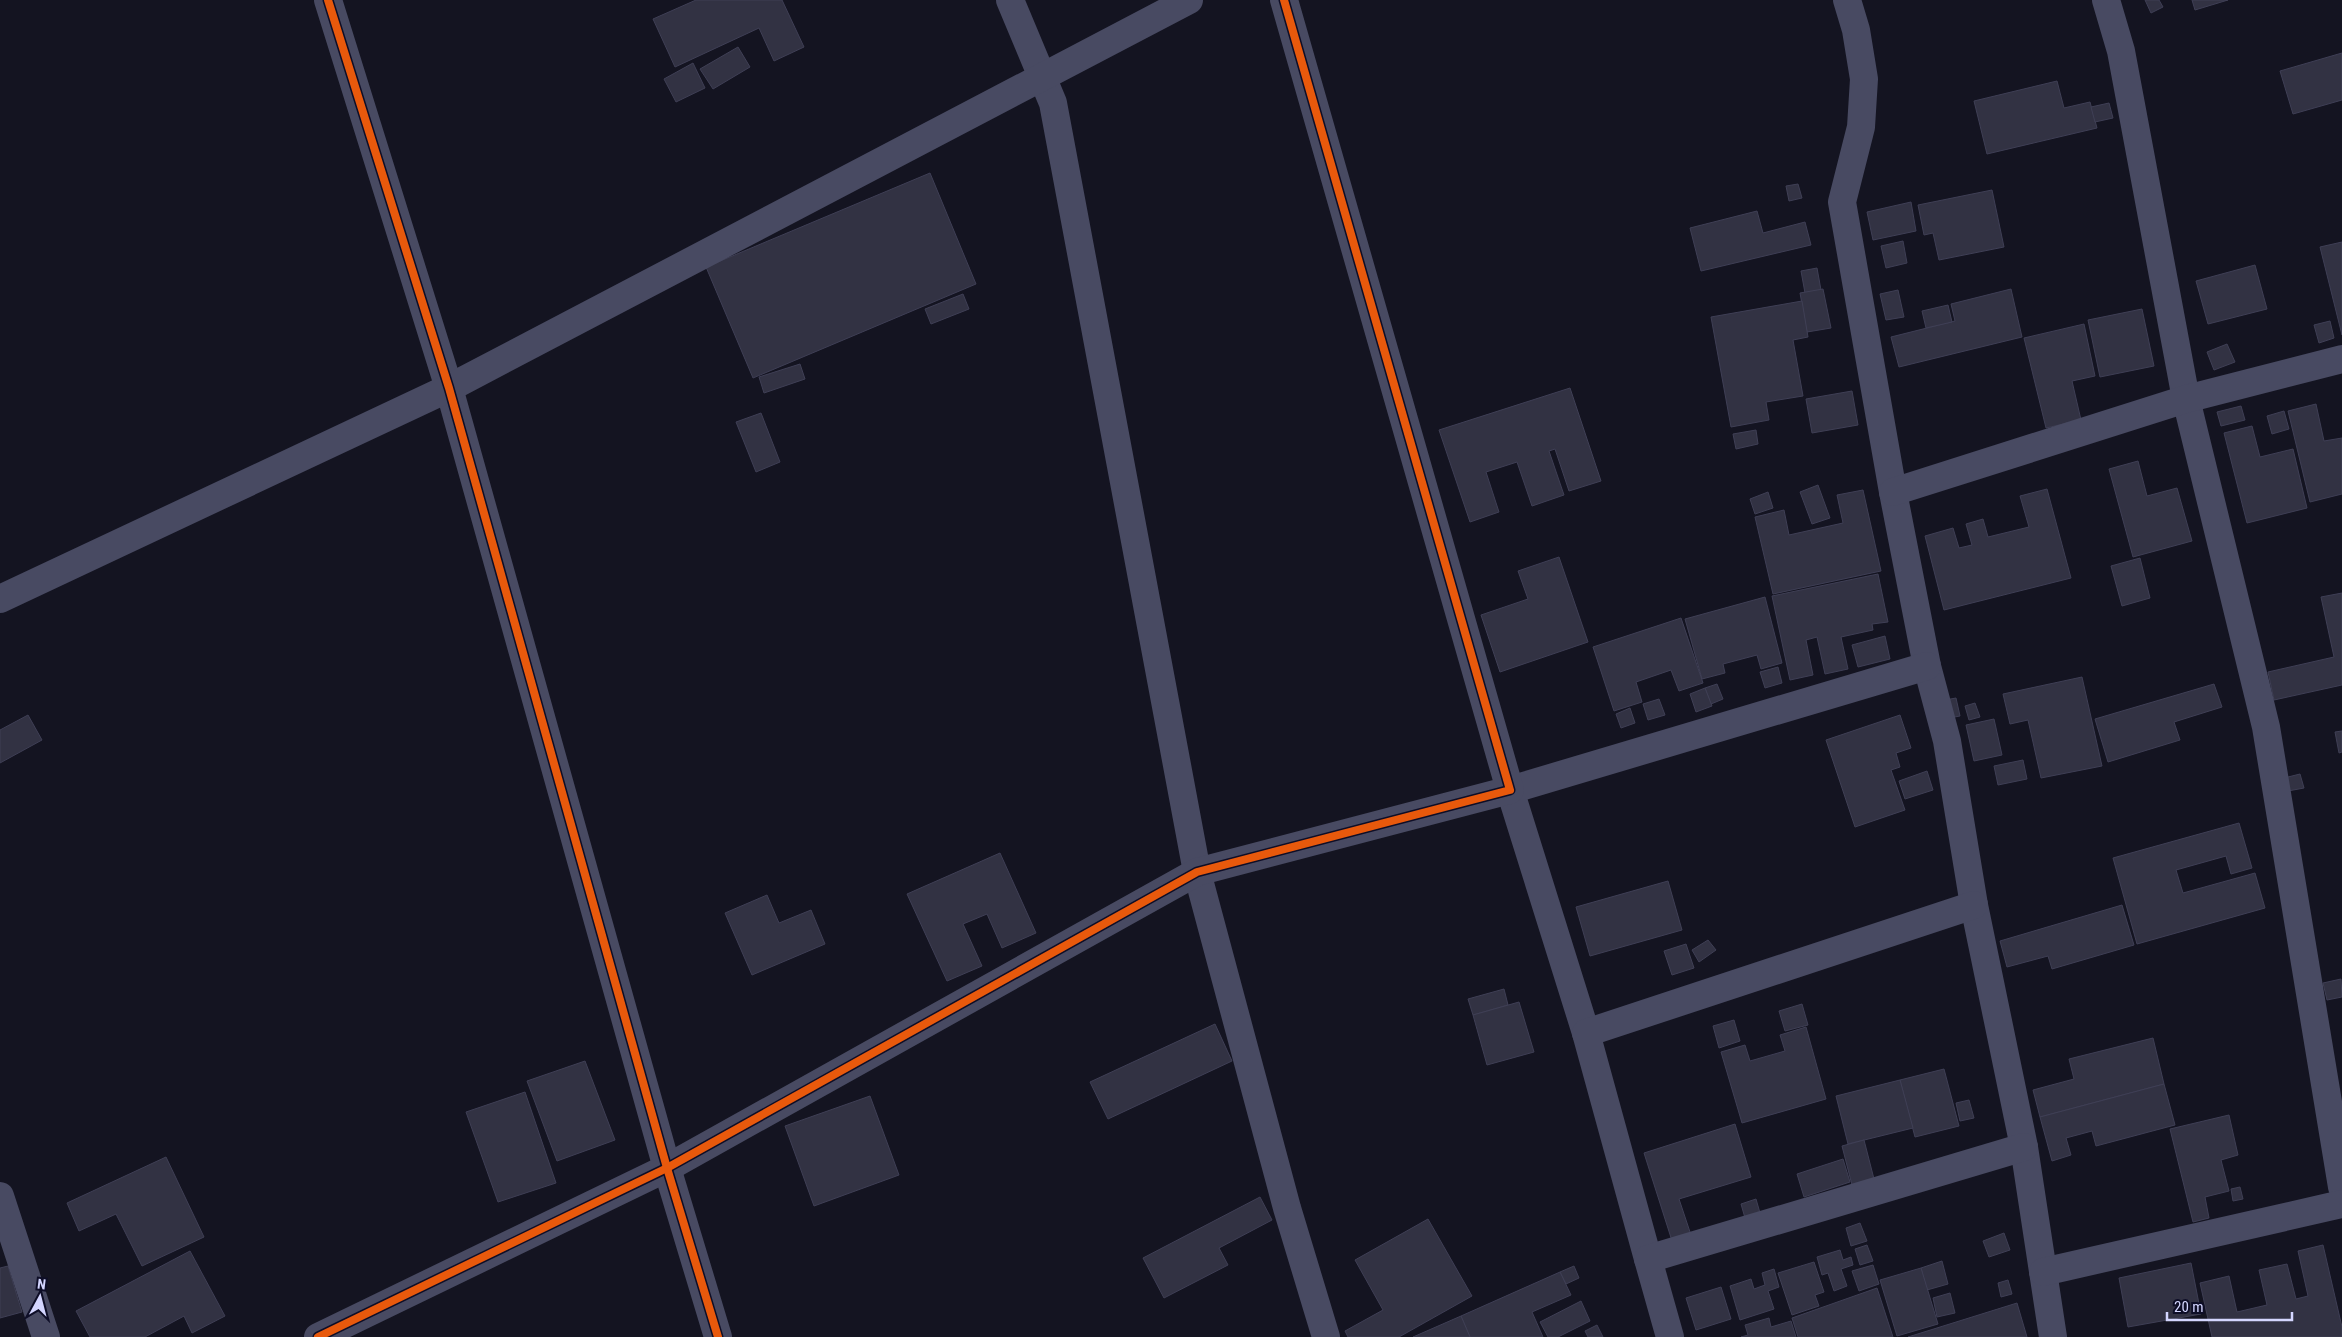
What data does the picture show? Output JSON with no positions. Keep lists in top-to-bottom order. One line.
{"scale_bar":"20 m","north":"top"}
